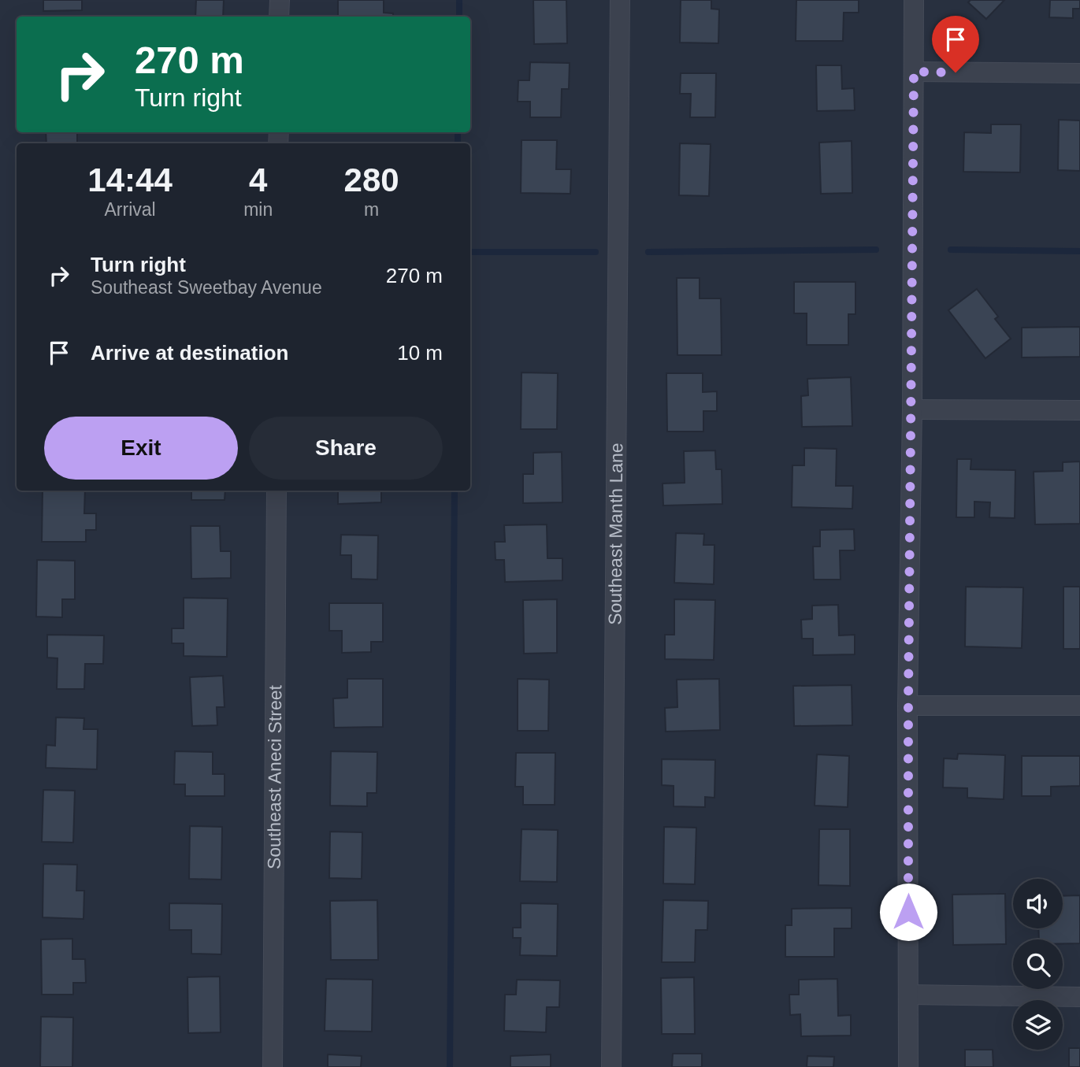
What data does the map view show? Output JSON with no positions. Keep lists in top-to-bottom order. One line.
{"streets":{"street":["Southeast Manth Lane","Southeast Aneci Street"]},"page":{"turn":["270 m","Turn right"],"eta":["14:44","Arrival","4","min","280","m"],"list":[{"name":"Turn right","note":"Southeast Sweetbay Avenue","value":"270 m"},{"name":"Arrive at destination","value":"10 m"}],"buttons":["Exit","Share"]}}
